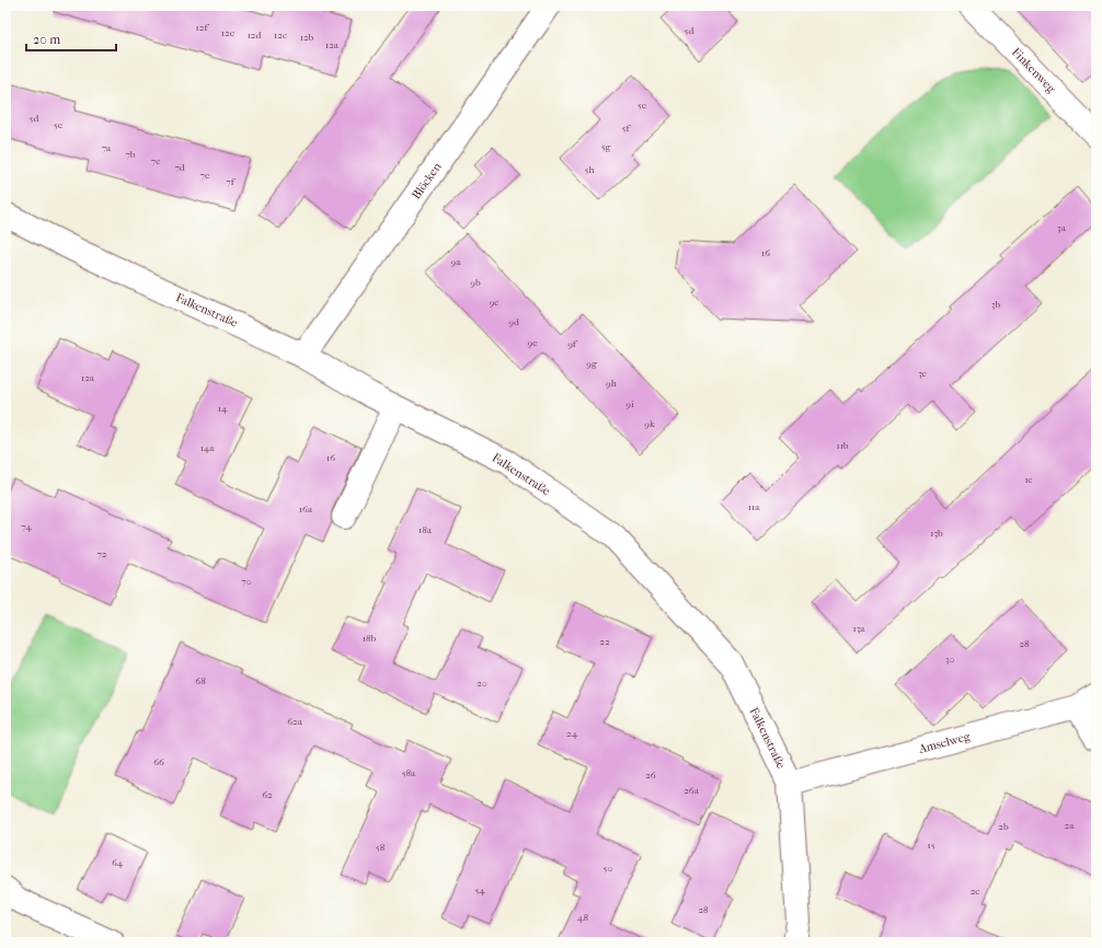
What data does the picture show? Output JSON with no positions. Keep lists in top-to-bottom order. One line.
{"streets":{"street":["Finkenweg","Blöcken","Falkenstraße","Amselweg"]},"crossings":[["Blöcken","Falkenstraße"],["Falkenstraße","Amselweg"]],"house_numbers":["12f","5d","12e","12d","12c","12b","12a","5e","5d","5e","5f","5g","7a","7b","7c","7d","5h","7e","7f","3a","16","9a","9b","9c","3b","9d","9e","9f","9g","3c","12a","9h","9i","14","9k","11b","14a","16","1c","11a","16a","74","18a","13b","72","70","13a","18b","22","28","30","68","20","62a","24","66","58a","26","26a","62","2a","2b","15","58","64","50","54","2c","28","48"],"scale_bar":"20 m"}
